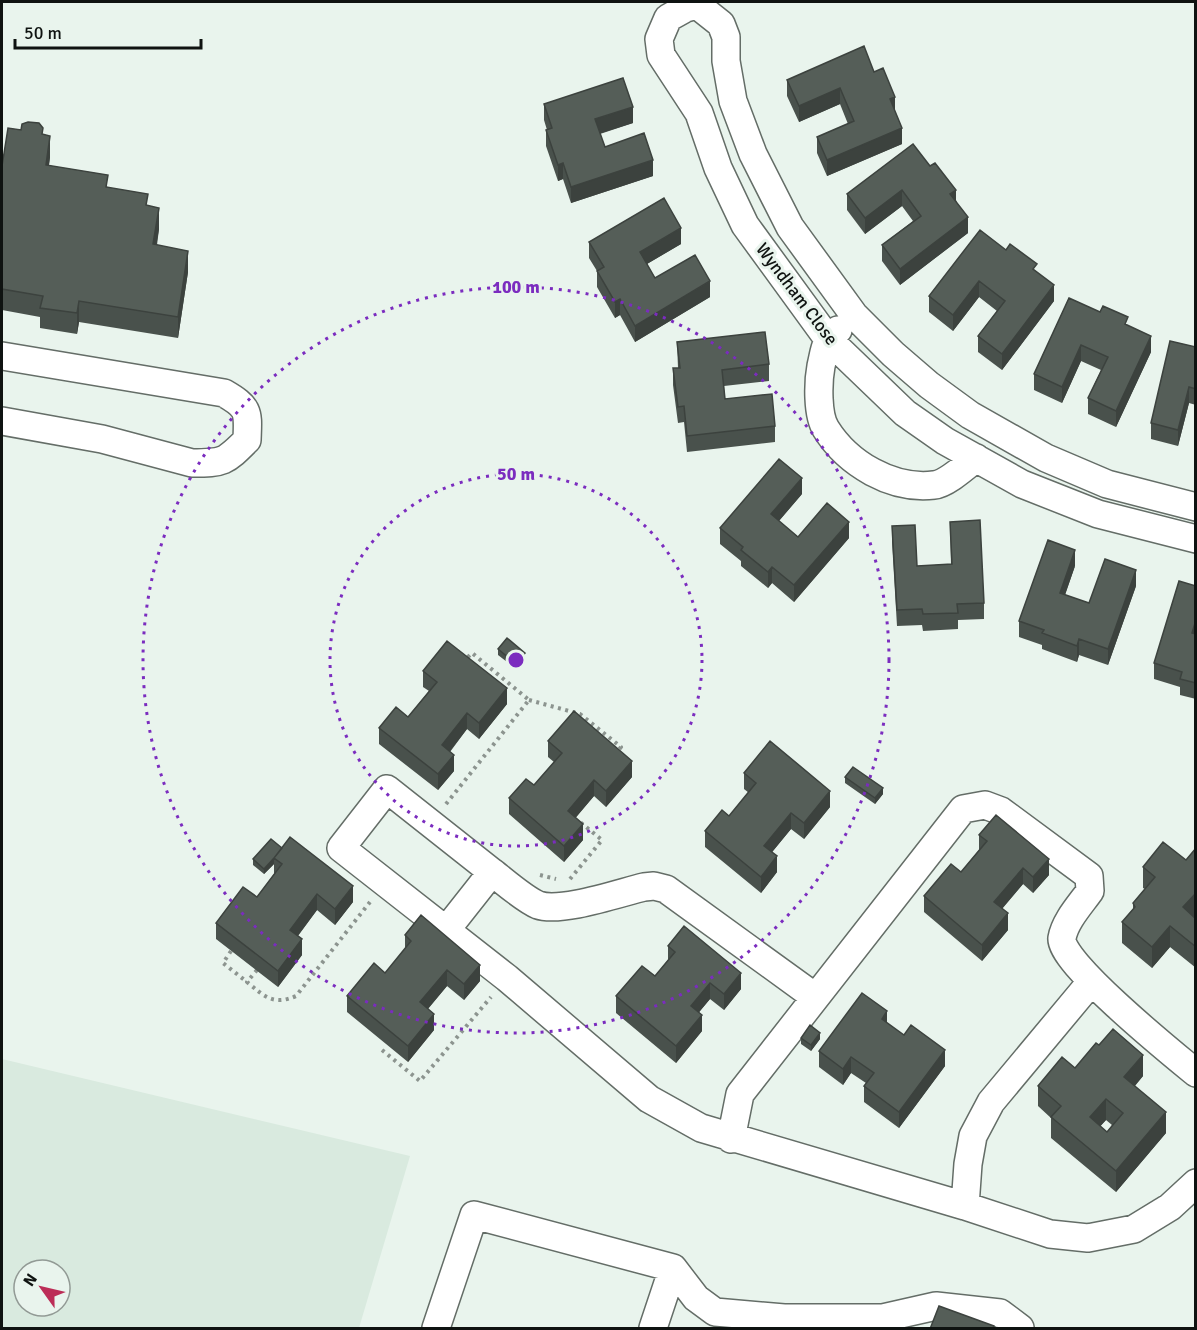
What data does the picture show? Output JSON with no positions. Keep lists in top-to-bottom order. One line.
{"streets":{"street":["Wyndham Close"]},"scale_bar":"50 m","north":"top left","rings":["100 m","50 m"]}
